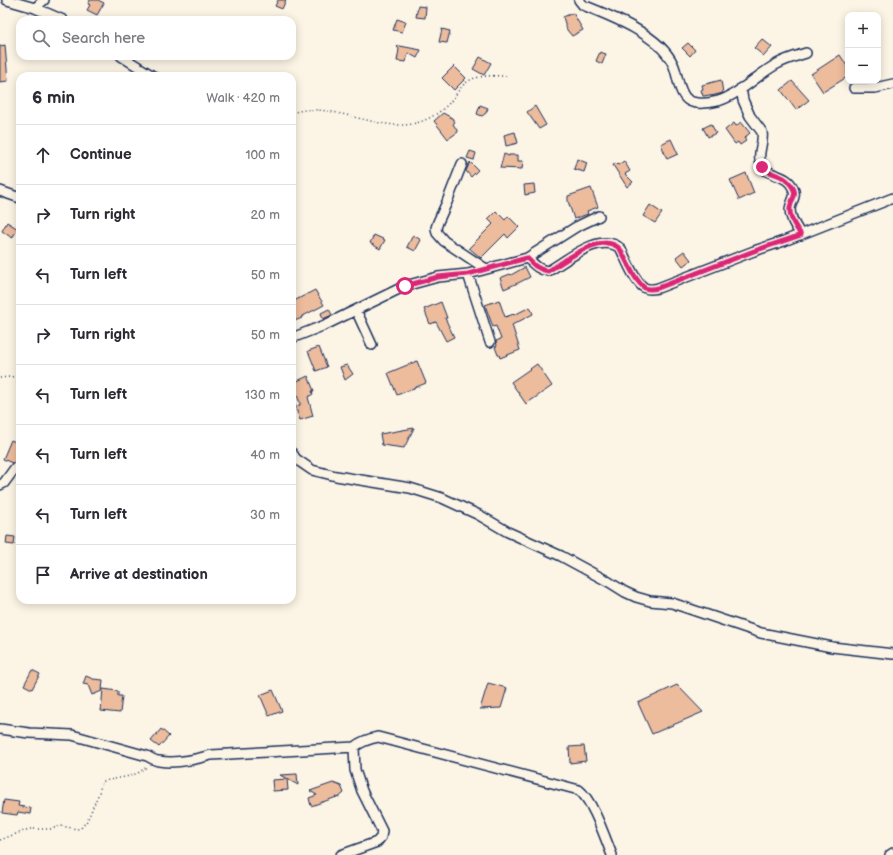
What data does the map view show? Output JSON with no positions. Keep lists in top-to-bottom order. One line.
{"page":{"map_buttons":["+","−"],"search":"Search here","heading":["6 min","Walk · 420 m"],"list":[["Continue","100 m"],["Turn right","20 m"],["Turn left","50 m"],["Turn right","50 m"],["Turn left","130 m"],["Turn left","40 m"],["Turn left","30 m"],"Arrive at destination"]}}
